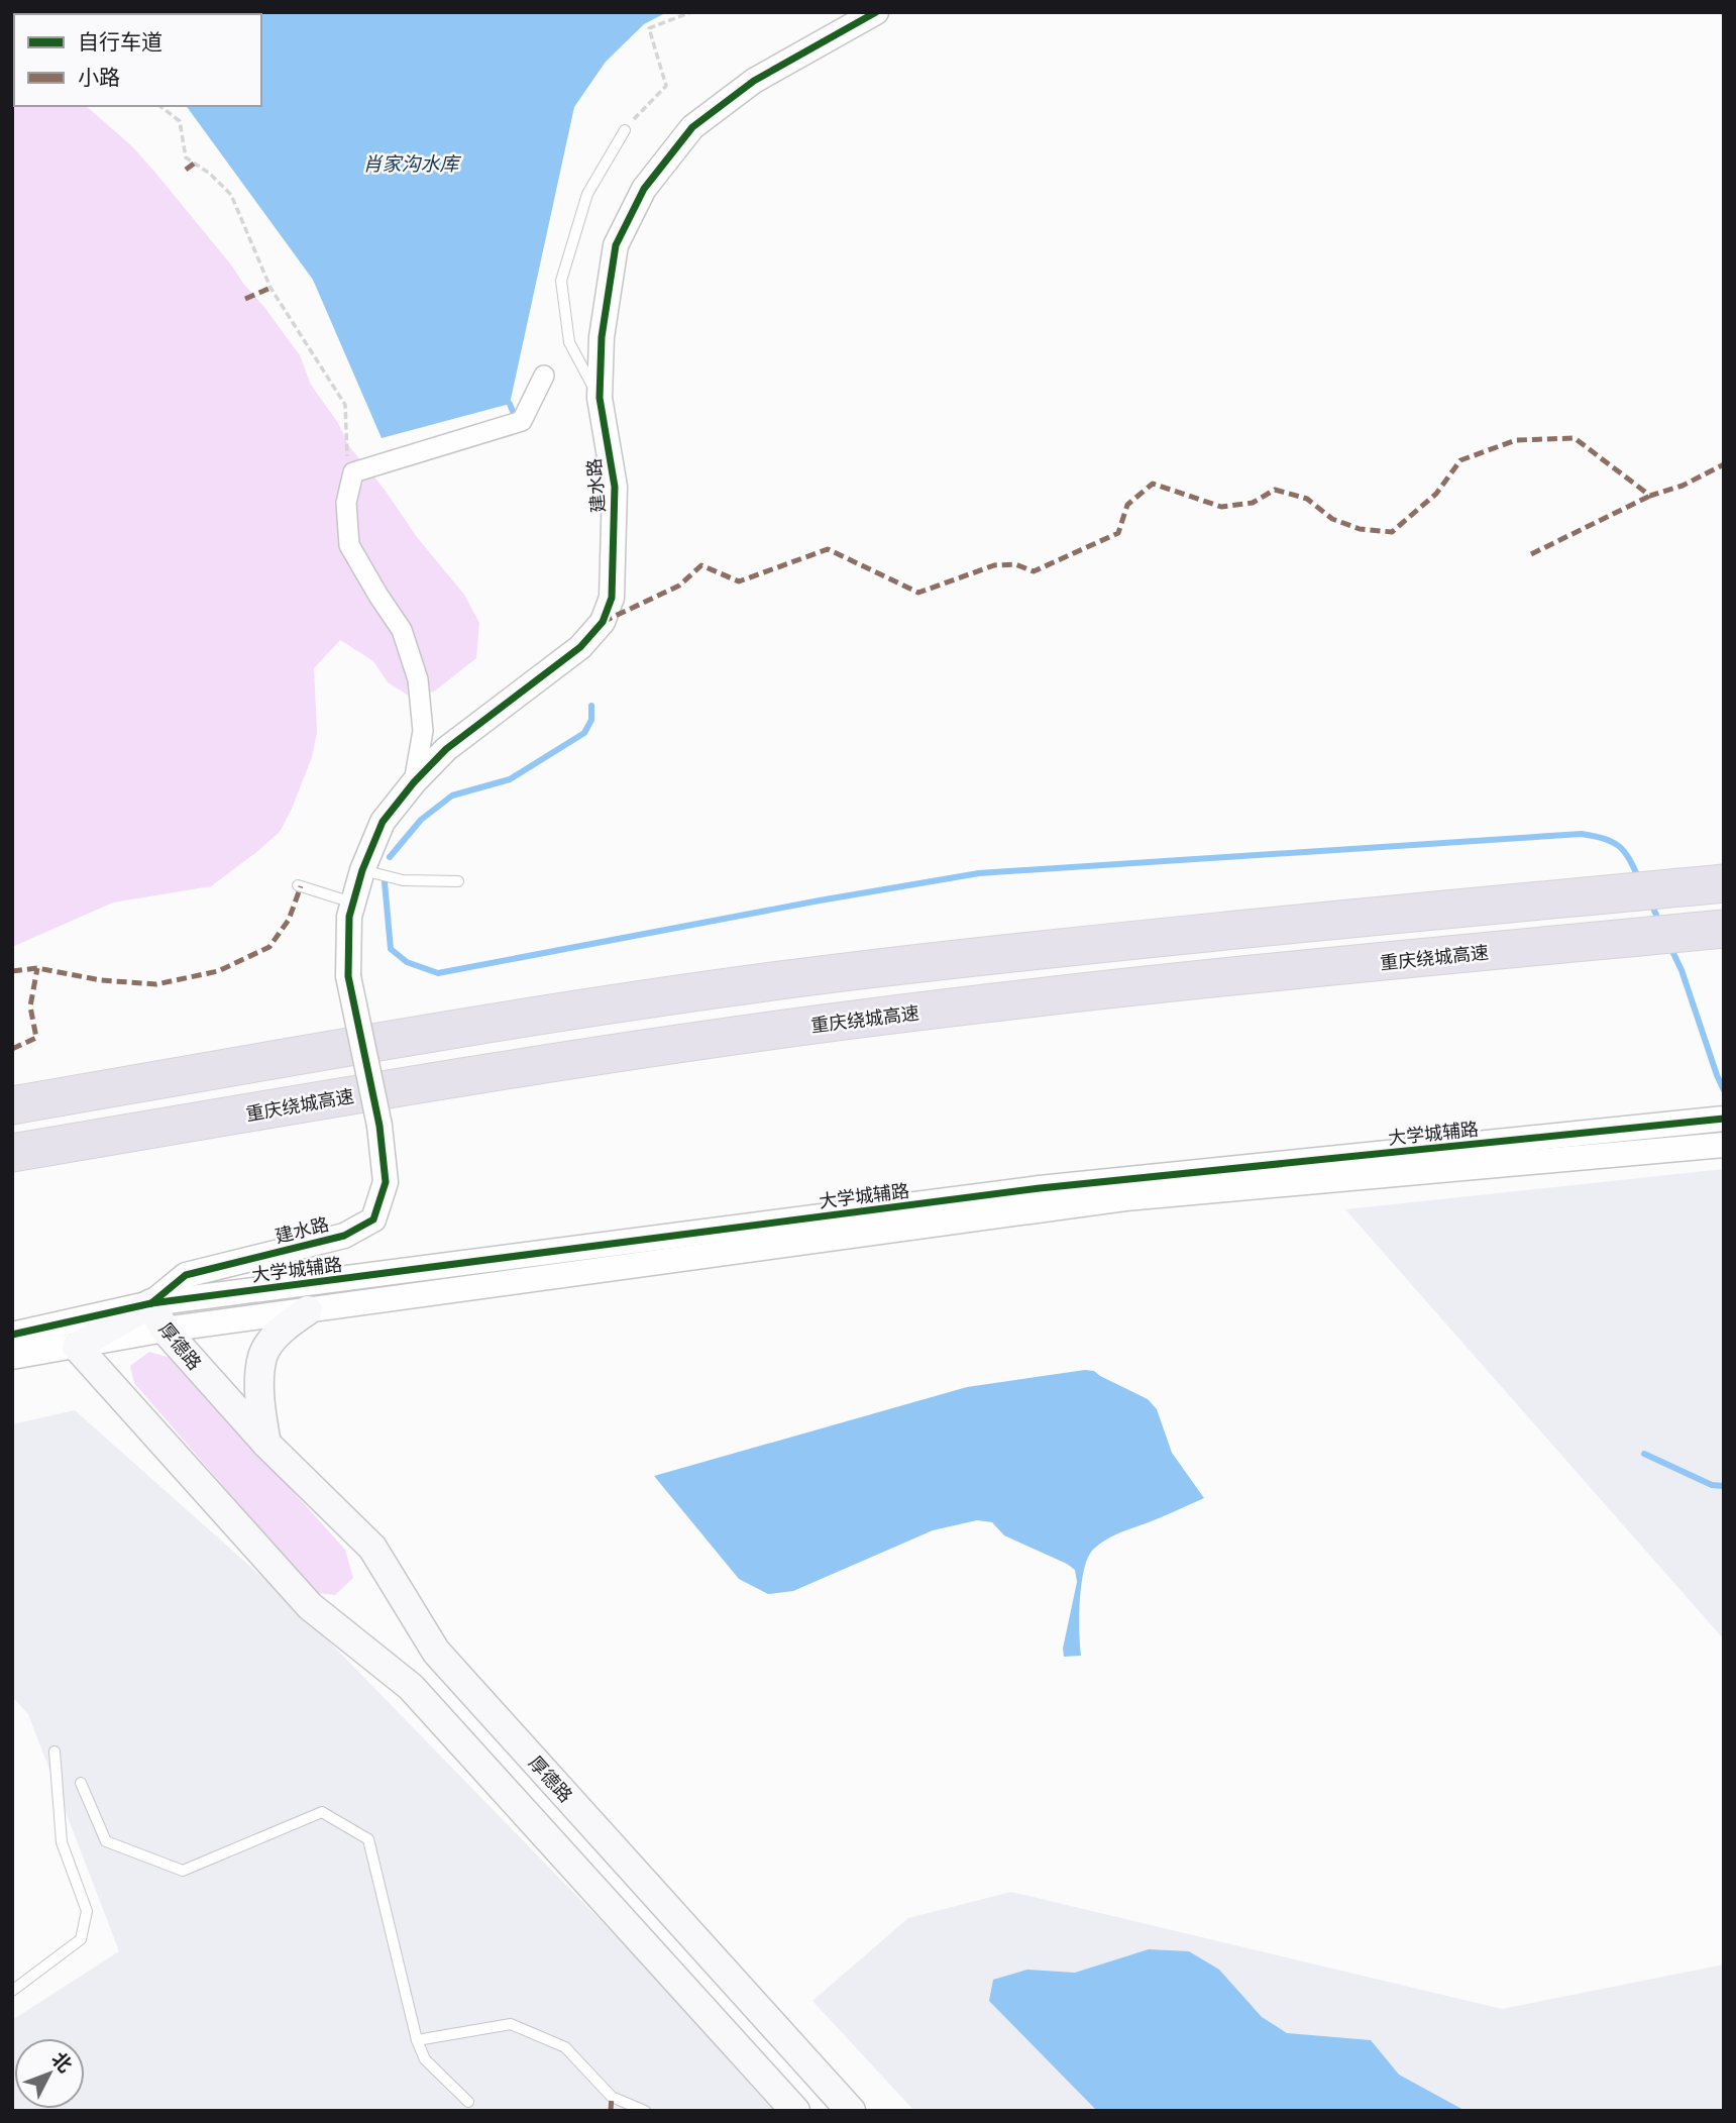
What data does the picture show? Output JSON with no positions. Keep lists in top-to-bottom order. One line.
{"streets":{"highway":["重庆绕城高速"],"main road":["厚德路"],"street":["建水路","大学城辅路"]},"crossings":[["建水路","大学城辅路"],["建水路","厚德路"],["大学城辅路","厚德路"]],"water":["肖家沟水库"],"legend":["自行车道","小路"],"north":"top right"}
